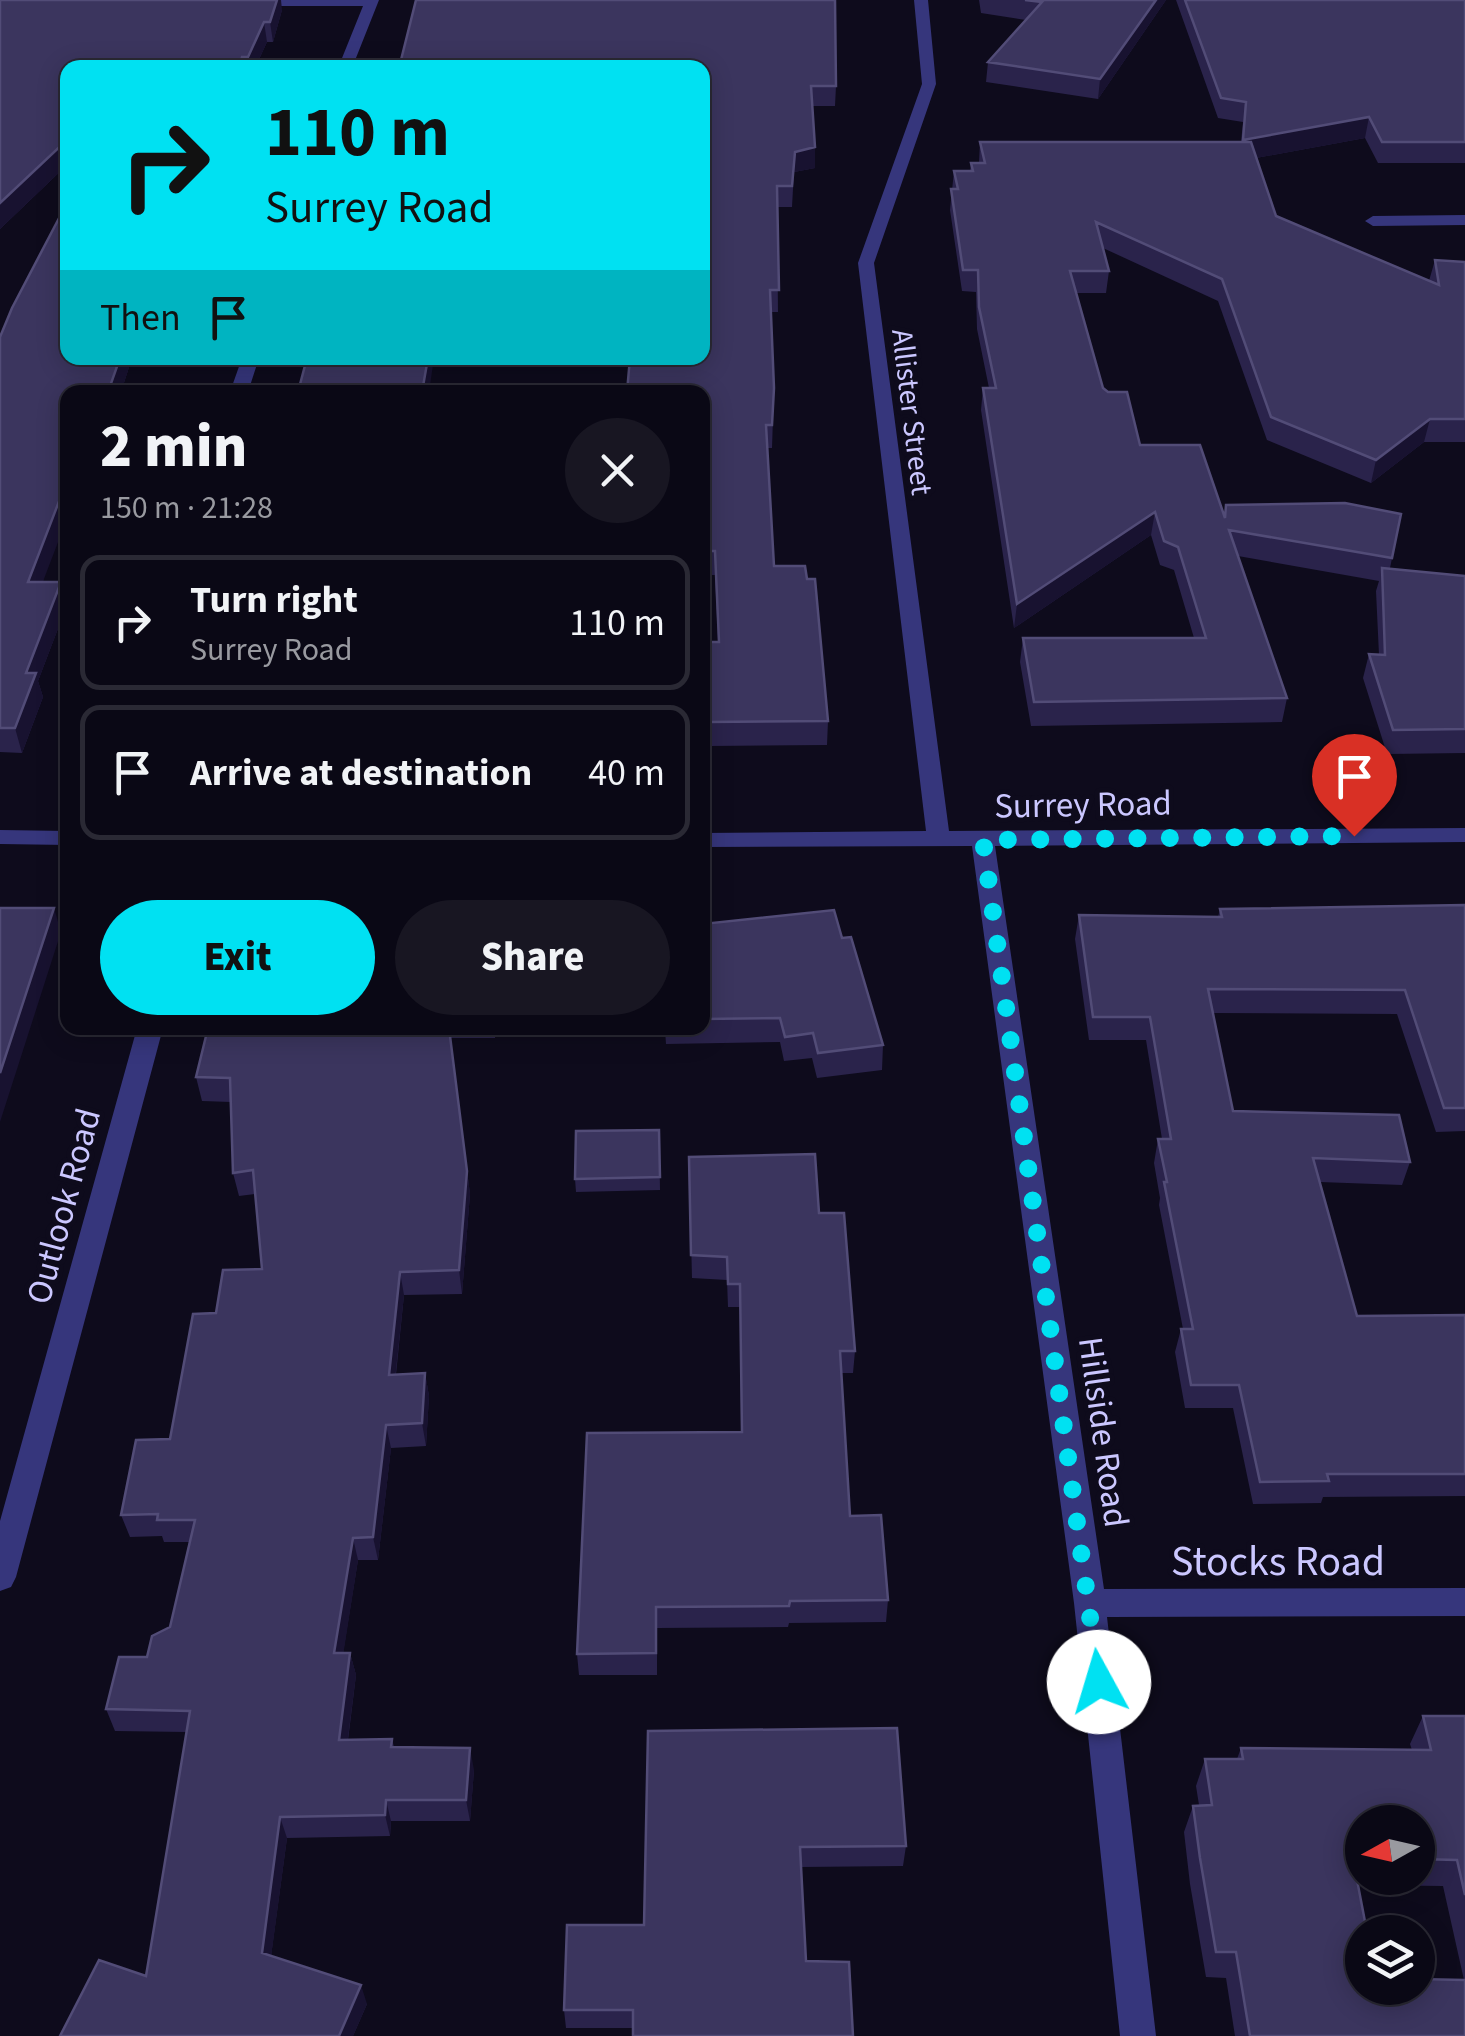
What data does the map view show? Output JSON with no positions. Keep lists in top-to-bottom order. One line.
{"streets":{"street":["Allister Street","Surrey Road","Outlook Road","Hillside Road","Stocks Road"]},"crossings":[["Allister Street","Surrey Road"],["Surrey Road","Hillside Road"],["Hillside Road","Stocks Road"]],"north":"left","page":{"turn":["110 m","Surrey Road"],"then":"Then","heading":["2 min","150 m · 21:28"],"list":[{"name":"Turn right","note":"Surrey Road","value":"110 m"},{"name":"Arrive at destination","value":"40 m"}],"buttons":["Exit","Share"]}}
